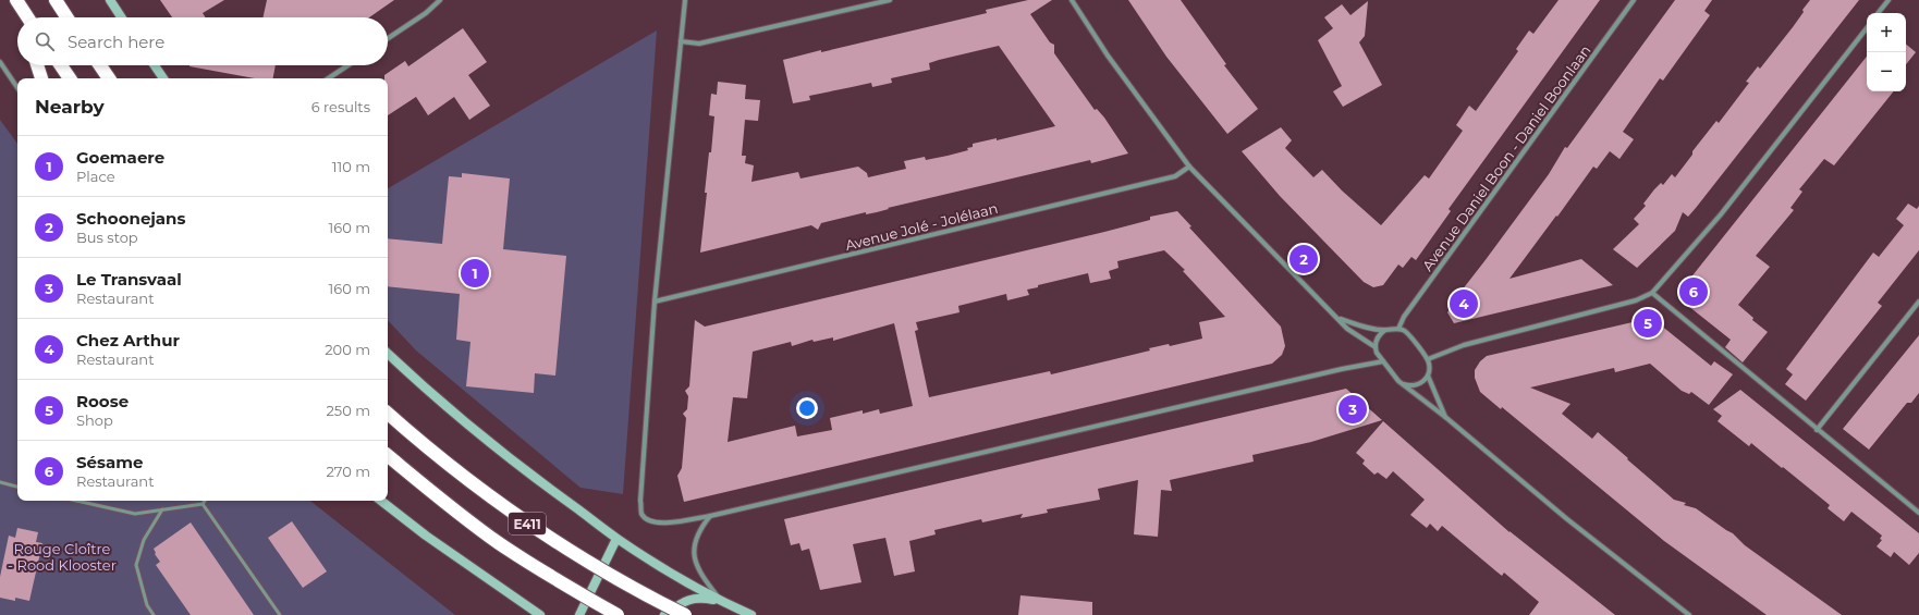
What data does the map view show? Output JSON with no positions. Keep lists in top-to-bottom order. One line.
{"streets":{"highway":["E411"],"street":["Avenue Daniel Boon - Daniel Boonlaan","Avenue Jolé - Jolélaan"]},"parks":["Rouge Cloître - Rood Klooster"],"page":{"map_buttons":["+","−"],"search":"Search here","heading":["Nearby","6 results"],"list":[{"mark":"1","name":"Goemaere","note":"Place","value":"110 m"},{"mark":"2","name":"Schoonejans","note":"Bus stop","value":"160 m"},{"mark":"3","name":"Le Transvaal","note":"Restaurant","value":"160 m"},{"mark":"4","name":"Chez Arthur","note":"Restaurant","value":"200 m"},{"mark":"5","name":"Roose","note":"Shop","value":"250 m"},{"mark":"6","name":"Sésame","note":"Restaurant","value":"270 m"}],"pins":["2","1","6","4","5","3"]}}
